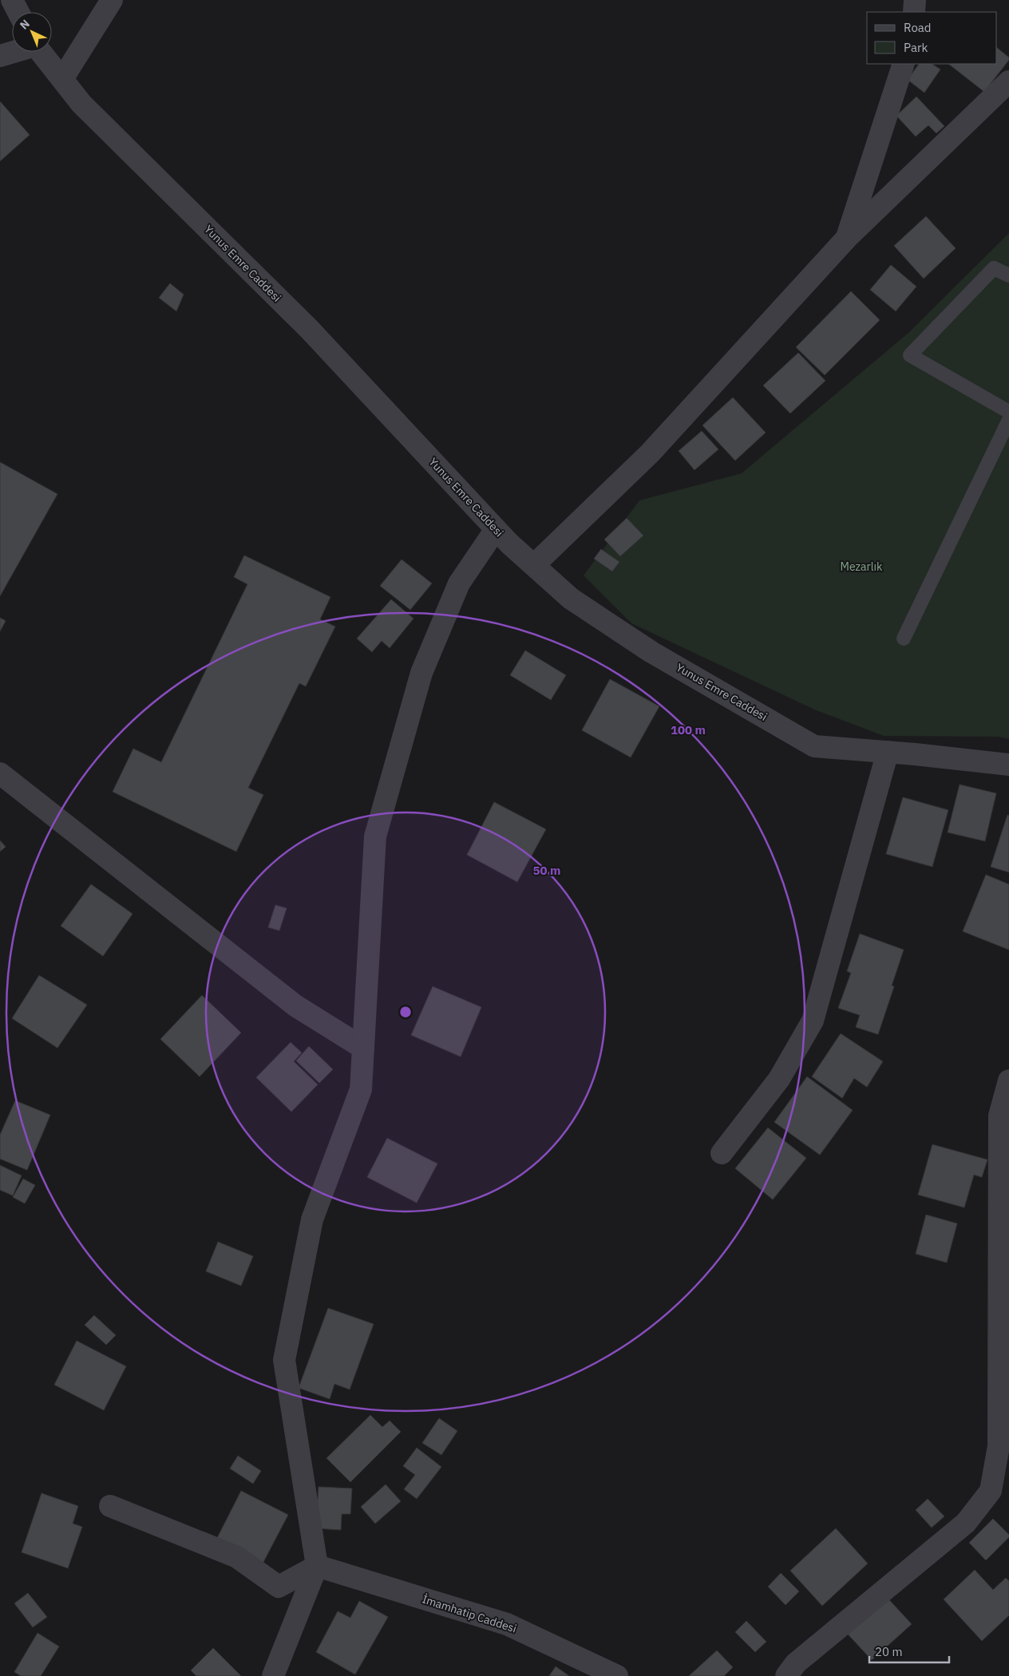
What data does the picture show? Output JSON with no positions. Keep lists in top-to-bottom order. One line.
{"streets":{"street":["Yunus Emre Caddesi","İmamhatip Caddesi"]},"parks":["Mezarlık"],"legend":["Road","Park"],"scale_bar":"20 m","north":"top left","rings":["100 m","50 m"]}
